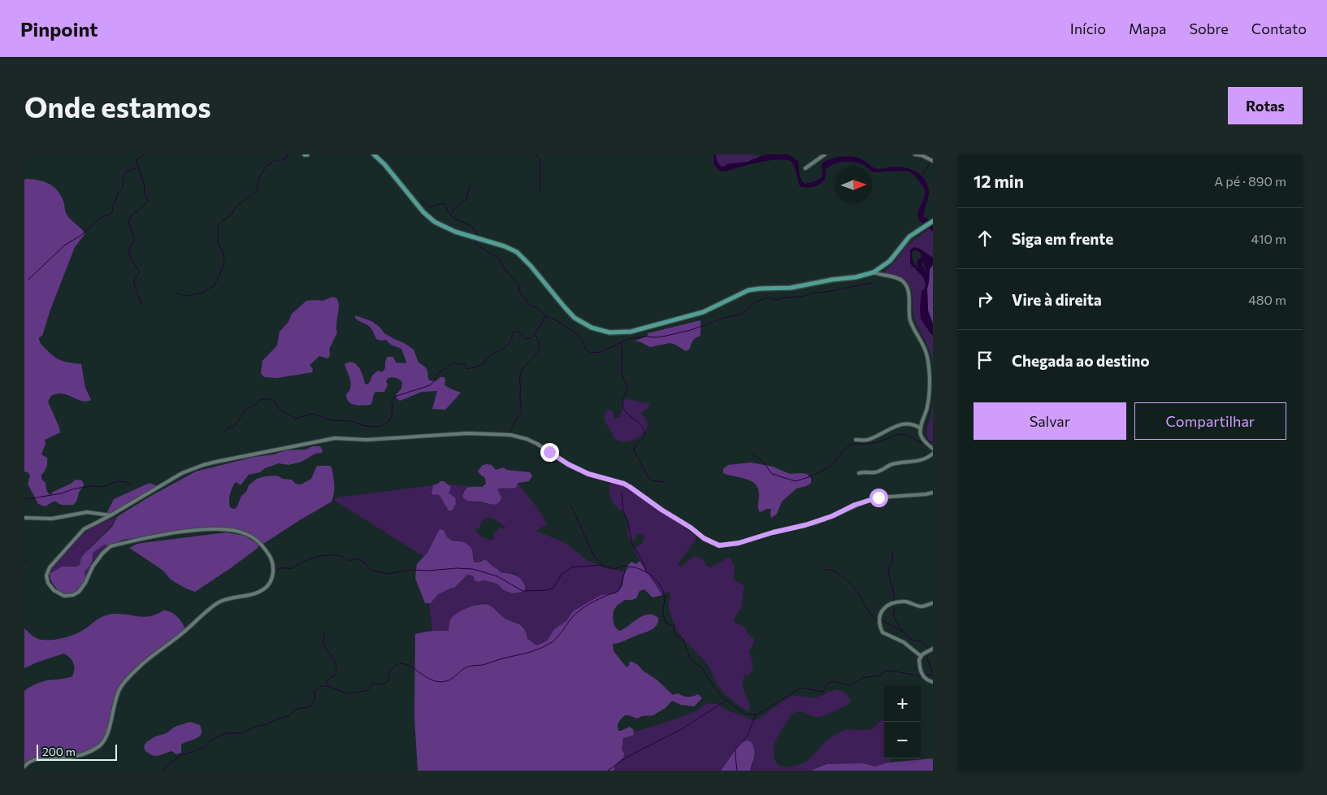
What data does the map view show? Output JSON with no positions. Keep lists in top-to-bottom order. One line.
{"scale_bar":"200 m","north":"right","page":{"header":"Pinpoint","nav":["Início","Mapa","Sobre","Contato"],"buttons":["Rotas",["Salvar","Compartilhar"]],"title":"Onde estamos","heading":["12 min","A pé · 890 m"],"list":[["Siga em frente","410 m"],["Vire à direita","480 m"],"Chegada ao destino"],"map_buttons":["+","−"],"scale":"200 m"}}
